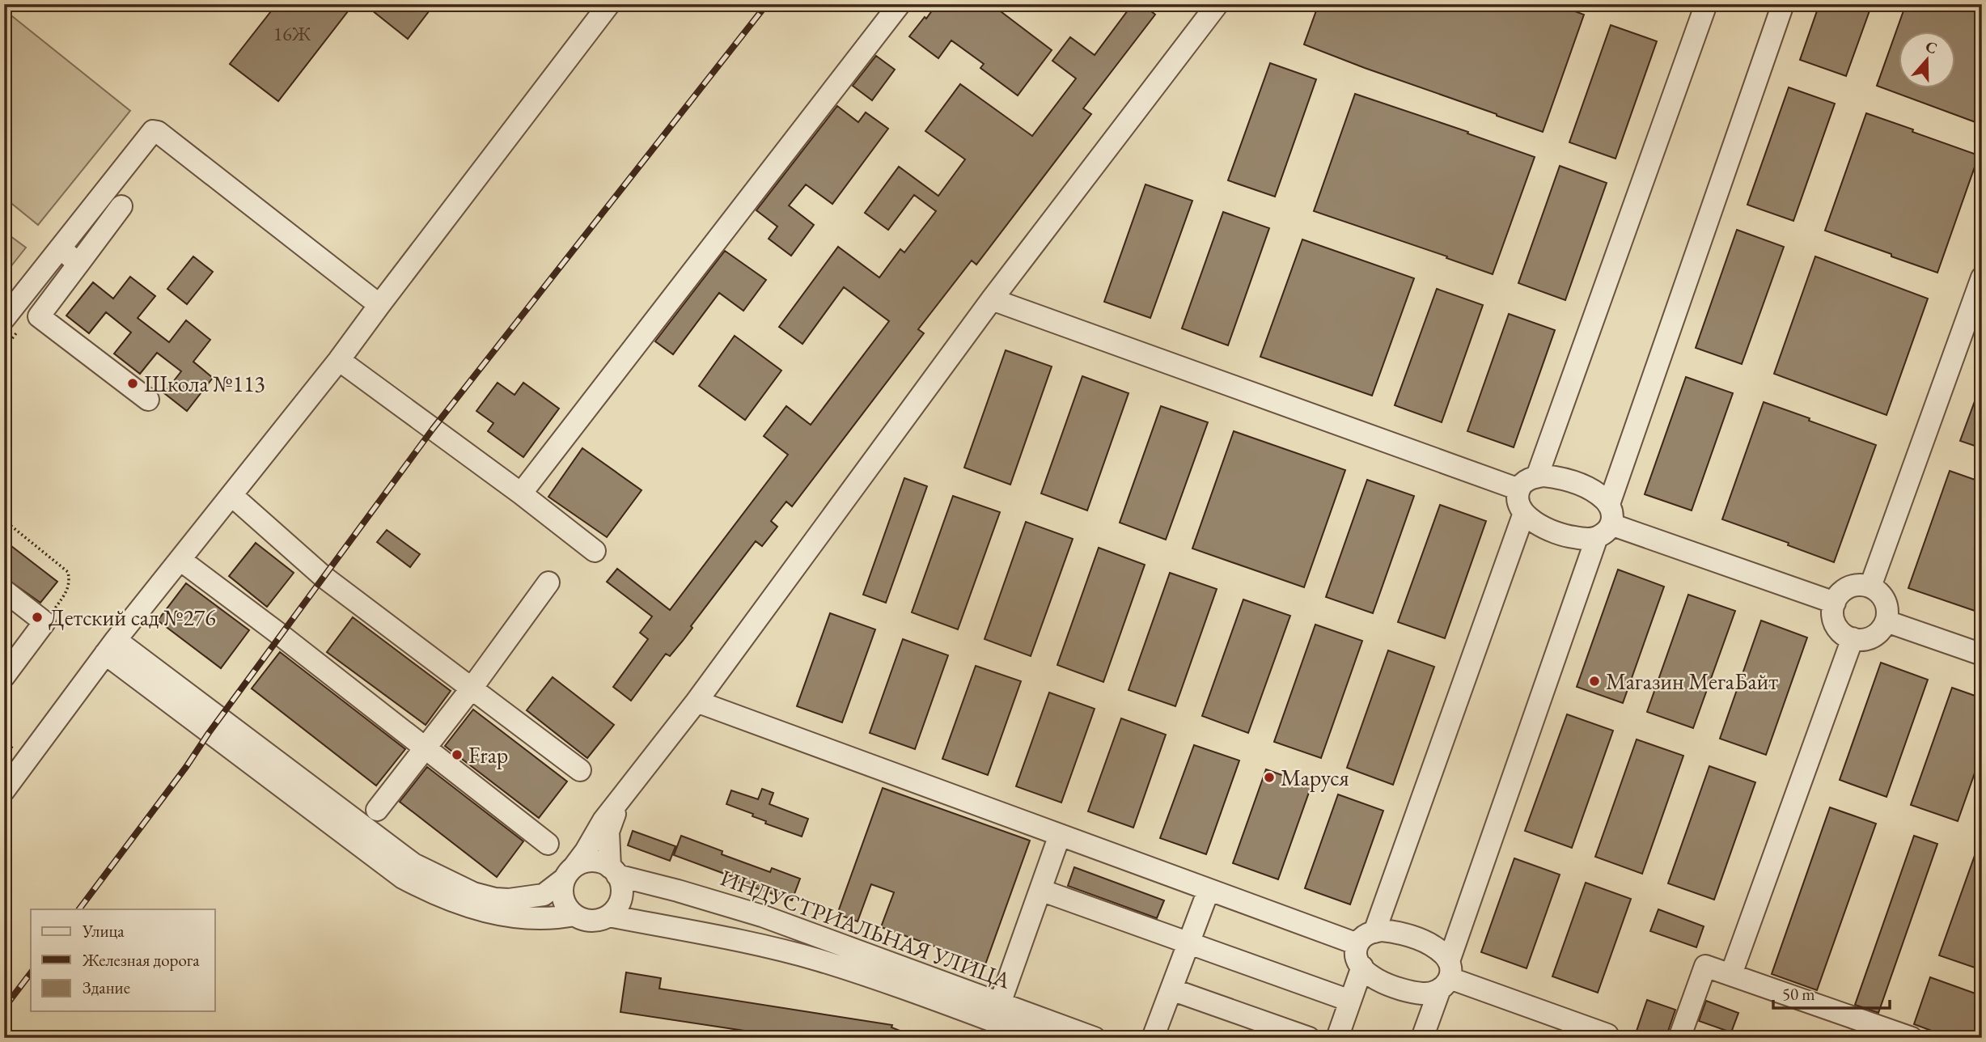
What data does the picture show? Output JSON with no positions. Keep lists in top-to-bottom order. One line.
{"streets":{"street":["ИНДУСТРИАЛЬНАЯ УЛИЦА"]},"places":["Школа №113","Детский сад №276","Магазин МегаБайт","Frap","Маруся"],"house_numbers":["16Ж"],"legend":["Улица","Железная дорога","Здание"],"scale_bar":"50 m","north":"top"}
